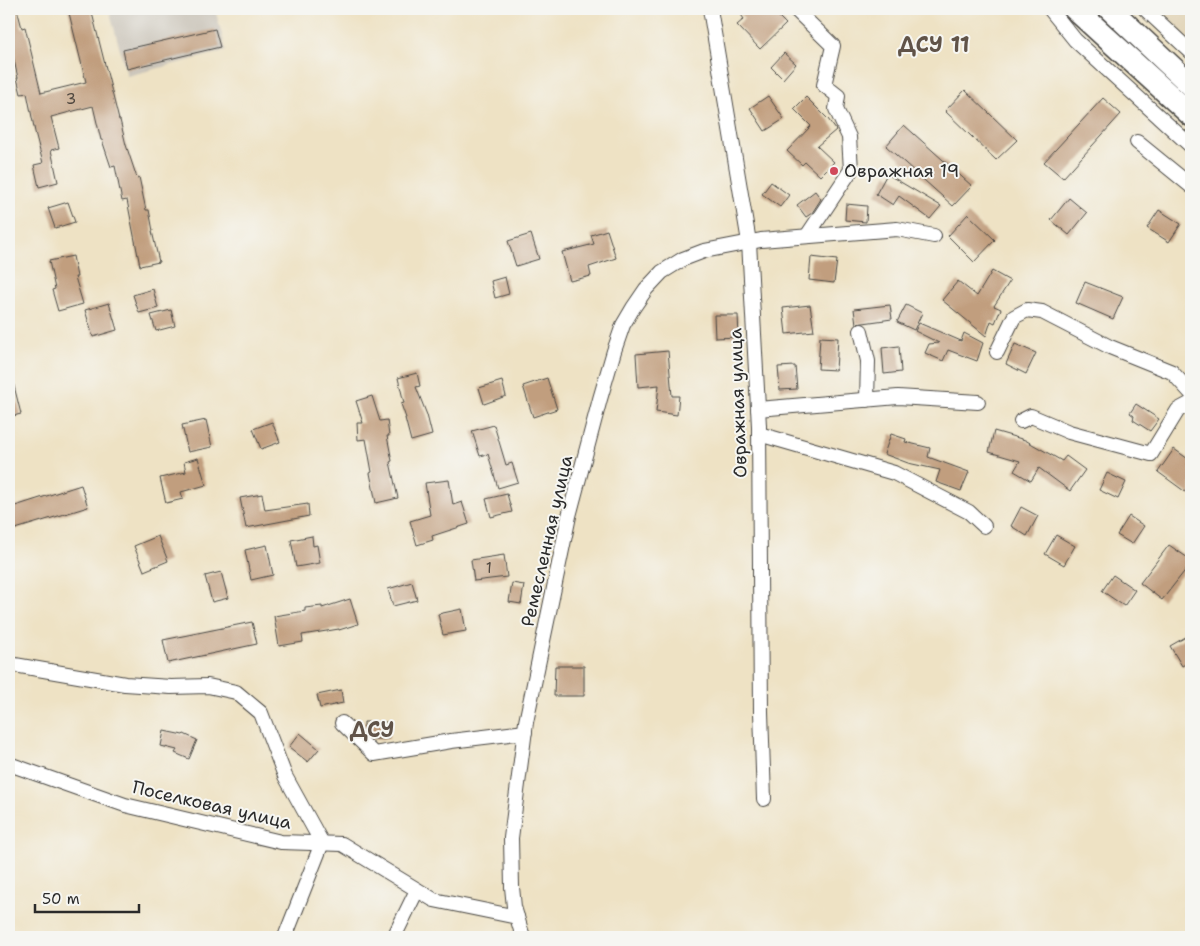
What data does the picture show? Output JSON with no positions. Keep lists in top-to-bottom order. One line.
{"streets":{"street":["Овражная улица","Ремесленная улица","Поселковая улица"]},"crossings":[["Овражная улица","Ремесленная улица"],["Ремесленная улица","Поселковая улица"]],"districts":["ДСУ 11","ДСУ"],"places":["Овражная 19"],"house_numbers":["3","1"],"scale_bar":"50 m"}
